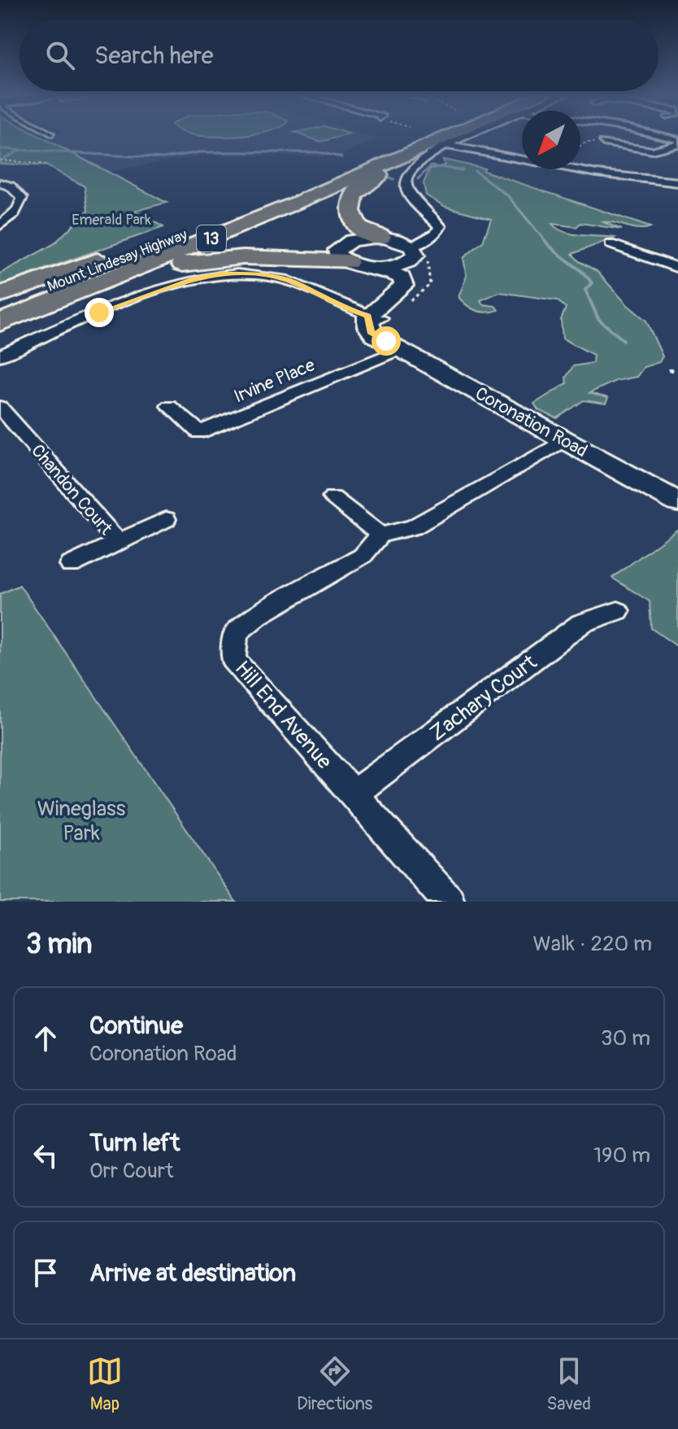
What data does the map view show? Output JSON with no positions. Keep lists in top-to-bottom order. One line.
{"streets":{"highway":["13","Mount Lindesay Highway"],"street":["Irvine Place","Coronation Road","Chandon Court","Zachary Court","Hill End Avenue"]},"crossings":[["Irvine Place","Coronation Road"],["Zachary Court","Hill End Avenue"]],"parks":["Emerald Park","Wineglass Park"],"north":"bottom left","page":{"search":"Search here","heading":["3 min","Walk · 220 m"],"list":[["Continue","Coronation Road","30 m"],["Turn left","Orr Court","190 m"],"Arrive at destination"],"nav":["Map","Directions","Saved"]}}
